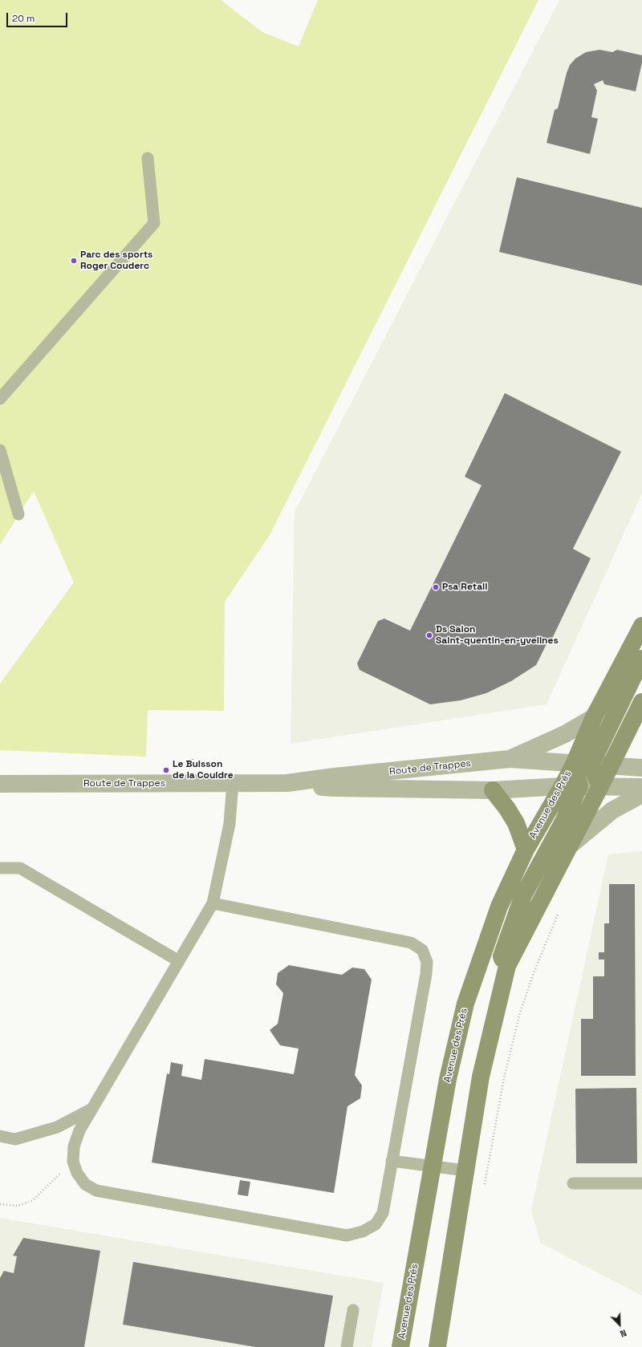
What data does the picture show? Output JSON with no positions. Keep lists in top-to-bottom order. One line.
{"streets":{"main road":["Avenue des Prés"],"street":["Route de Trappes"]},"crossings":[["Route de Trappes","Avenue des Prés"]],"places":["Parc des sports Roger Couderc","Psa Retail","Ds Salon Saint-quentin-en-yvelines","Le Buisson de la Couldre"],"scale_bar":"20 m","north":"bottom right"}
